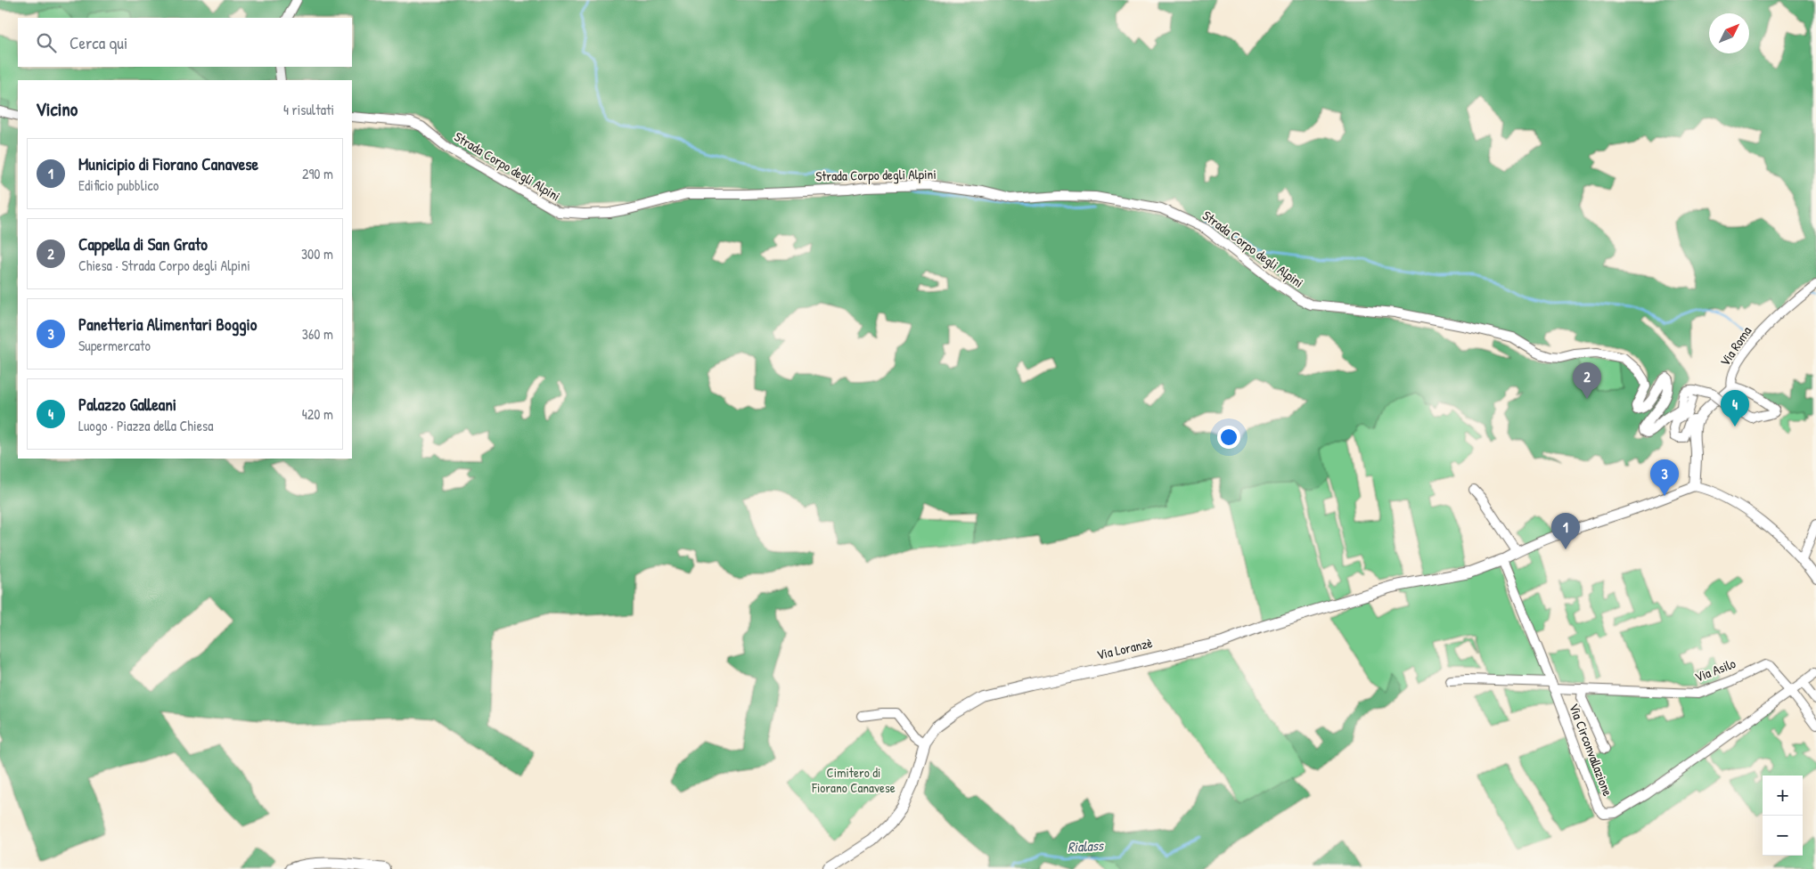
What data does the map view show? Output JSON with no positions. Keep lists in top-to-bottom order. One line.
{"streets":{"street":["Strada Corpo degli Alpini","Via Roma","Via Loranzè","Via Asilo","Via Circonvallazione"]},"crossings":[["Strada Corpo degli Alpini","Via Roma"],["Via Loranzè","Via Circonvallazione"],["Via Asilo","Via Circonvallazione"]],"water":["Rialass"],"parks":["Cimitero di Fiorano Canavese"],"north":"top right","page":{"search":"Cerca qui","heading":["Vicino","4 risultati"],"list":[{"mark":"1","name":"Municipio di Fiorano Canavese","note":"Edificio pubblico","value":"290 m"},{"mark":"2","name":"Cappella di San Grato","note":"Chiesa · Strada Corpo degli Alpini","value":"300 m"},{"mark":"3","name":"Panetteria Alimentari Boggio","note":"Supermercato","value":"360 m"},{"mark":"4","name":"Palazzo Galleani","note":"Luogo · Piazza della Chiesa","value":"420 m"}],"pins":["2","4","3","1"],"map_buttons":["+","−"]}}
